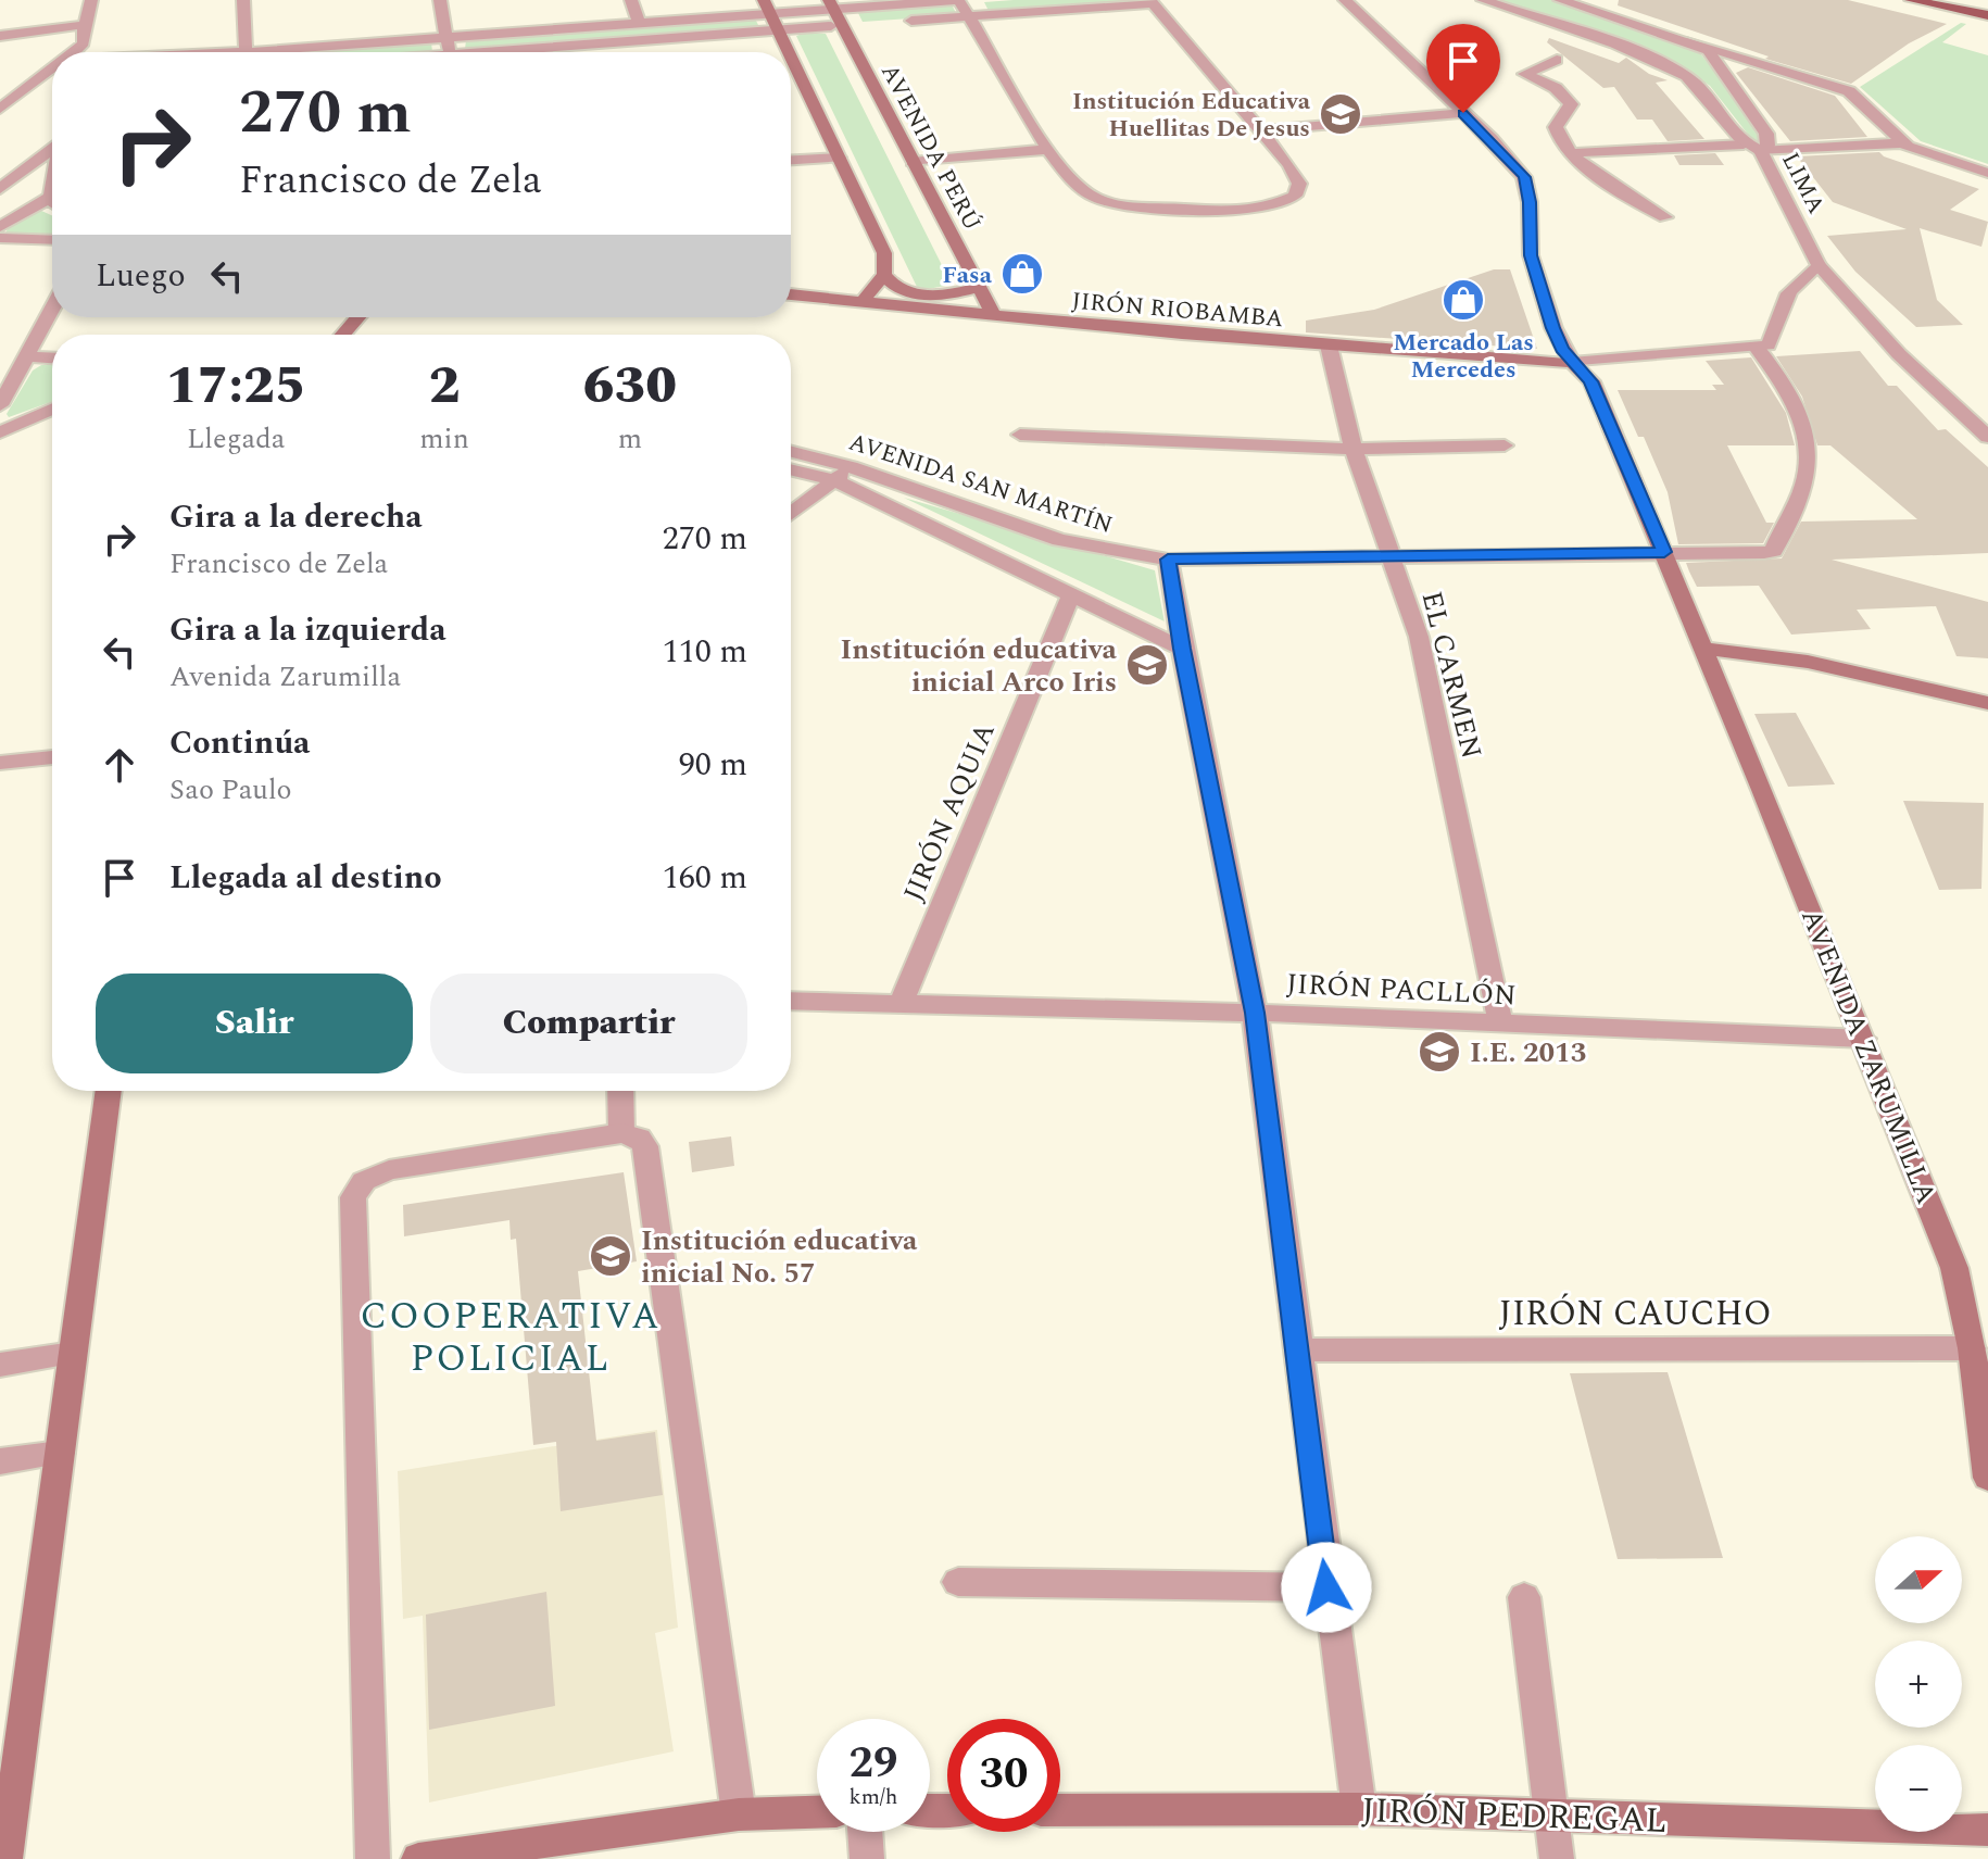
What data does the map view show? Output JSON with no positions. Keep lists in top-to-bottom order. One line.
{"streets":{"main road":["AVENIDA PERÚ","JIRÓN RIOBAMBA","AVENIDA ZARUMILLA","JIRÓN PEDREGAL"],"street":["LIMA","AVENIDA SAN MARTÍN","EL CARMEN","JIRÓN AQUIA","JIRÓN PACLLÓN","JIRÓN CAUCHO"]},"crossings":[["AVENIDA PERÚ","JIRÓN RIOBAMBA"],["JIRÓN RIOBAMBA","EL CARMEN"],["JIRÓN RIOBAMBA","AVENIDA ZARUMILLA"],["AVENIDA SAN MARTÍN","EL CARMEN"],["AVENIDA SAN MARTÍN","JIRÓN AQUIA"],["AVENIDA SAN MARTÍN","AVENIDA ZARUMILLA"],["EL CARMEN","JIRÓN PACLLÓN"],["JIRÓN AQUIA","JIRÓN PACLLÓN"],["JIRÓN PACLLÓN","AVENIDA ZARUMILLA"],["AVENIDA ZARUMILLA","JIRÓN CAUCHO"]],"districts":["COOPERATIVA POLICIAL"],"places":{"school or university":["Institución Educativa Huellitas De Jesus","Institución educativa inicial Arco Iris","I.E. 2013","Institución educativa inicial No. 57"],"shop":["Fasa","Mercado Las Mercedes"]},"north":"right","page":{"turn":["270 m","Francisco de Zela"],"then":"Luego","eta":["17:25","Llegada","2","min","630","m"],"list":[{"name":"Gira a la derecha","note":"Francisco de Zela","value":"270 m"},{"name":"Gira a la izquierda","note":"Avenida Zarumilla","value":"110 m"},{"name":"Continúa","note":"Sao Paulo","value":"90 m"},{"name":"Llegada al destino","value":"160 m"}],"buttons":["Salir","Compartir"],"map_buttons":["+","−"],"speed":"29 km/h","limit":"30"}}
